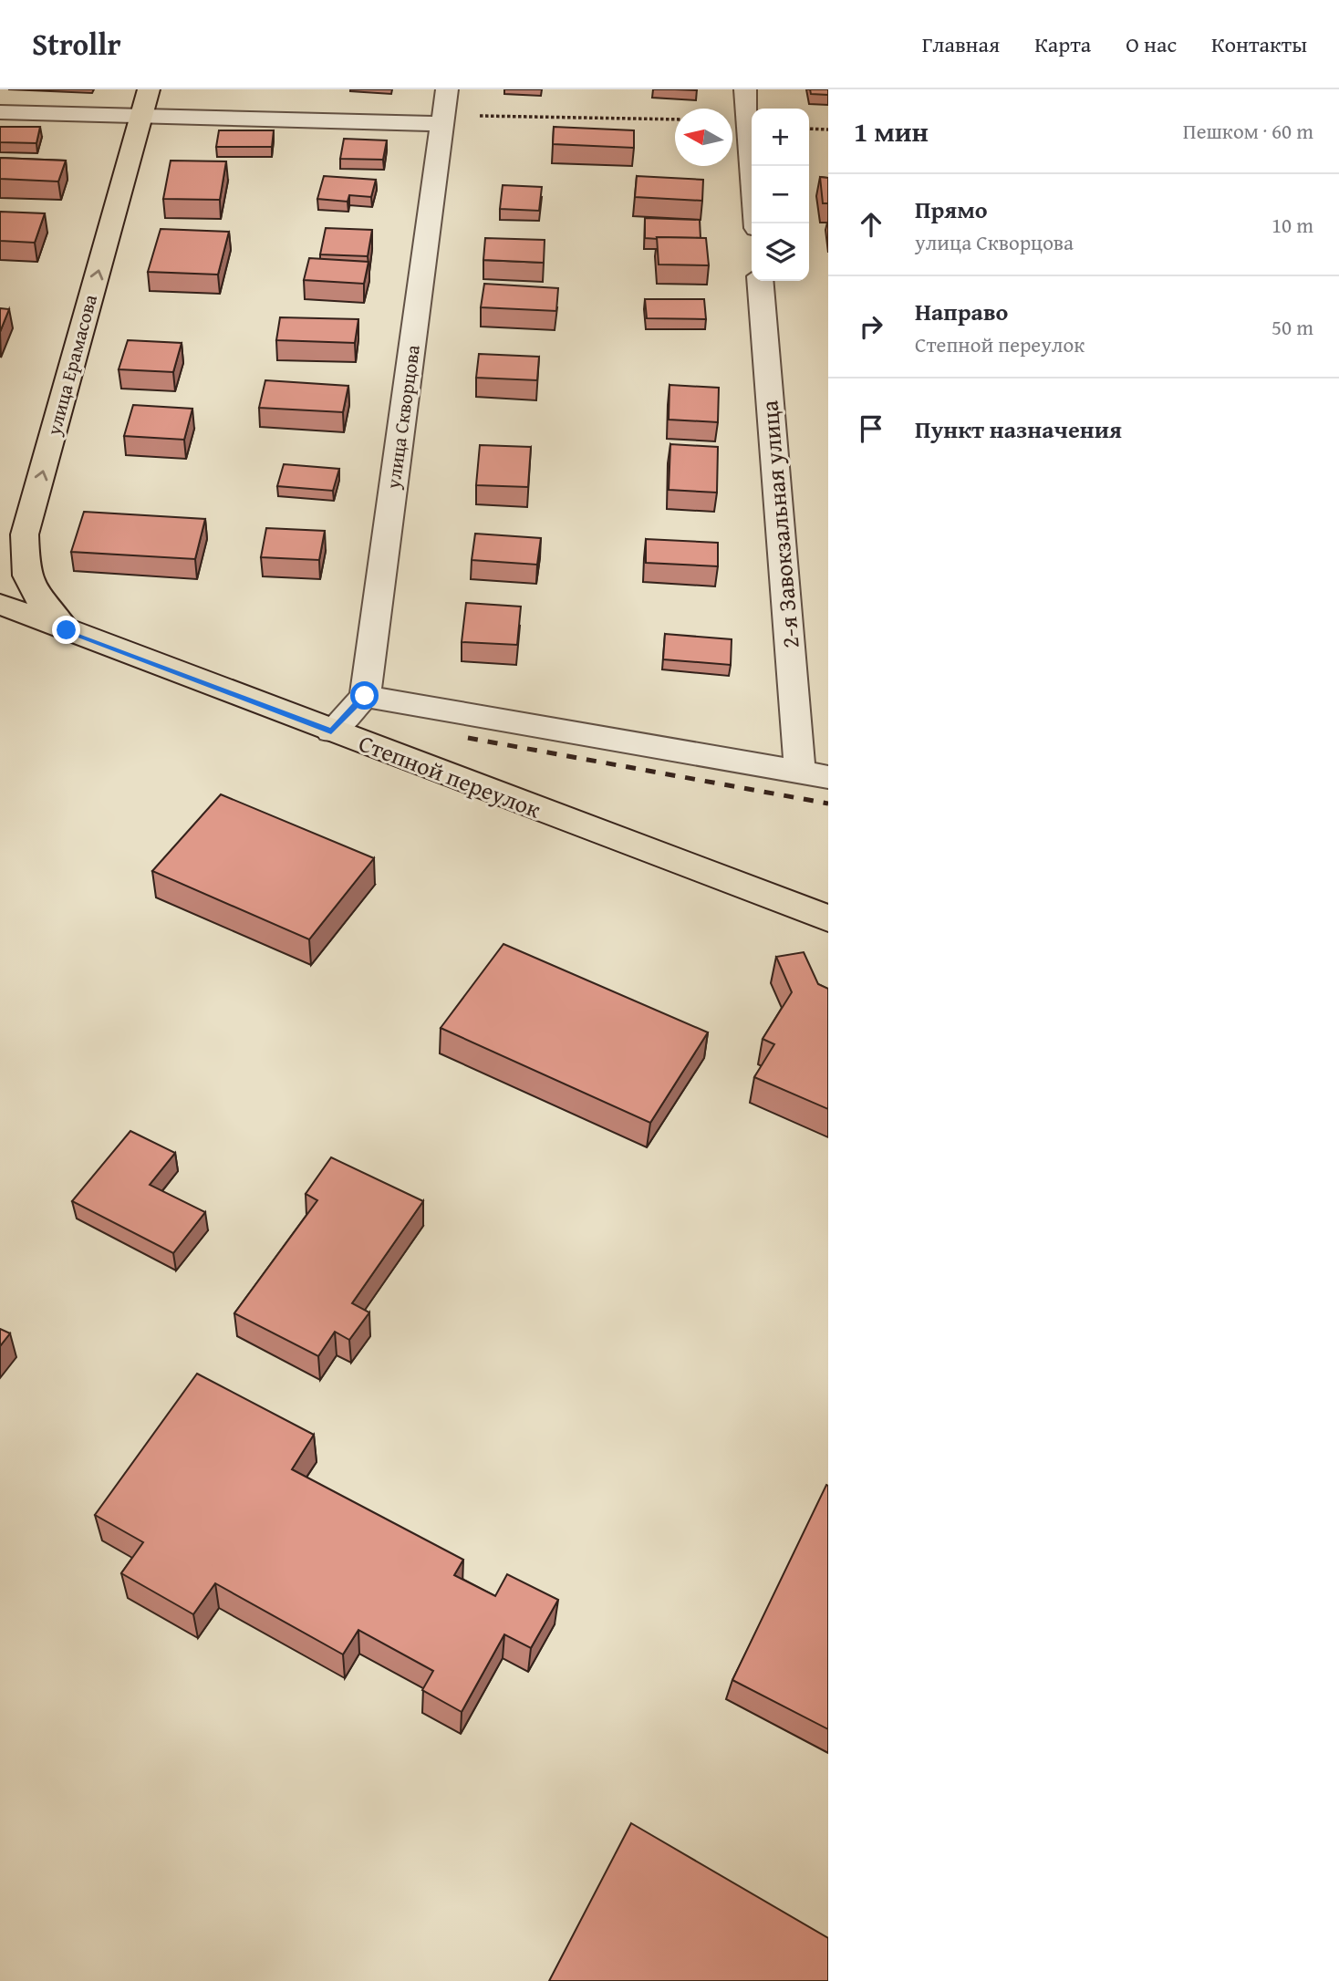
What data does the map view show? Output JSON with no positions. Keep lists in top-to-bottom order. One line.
{"streets":{"main road":["улица Ерамасова","Степной переулок"],"street":["улица Скворцова","2-я Завокзальная улица"]},"crossings":[["улица Ерамасова","Степной переулок"]],"one_way":["улица Ерамасова"],"north":"left","page":{"header":"Strollr","nav":["Главная","Карта","О нас","Контакты"],"heading":["1 мин","Пешком · 60 m"],"map_buttons":["+","−"],"list":[["Прямо","улица Скворцова","10 m"],["Направо","Степной переулок","50 m"],"Пункт назначения"]}}
